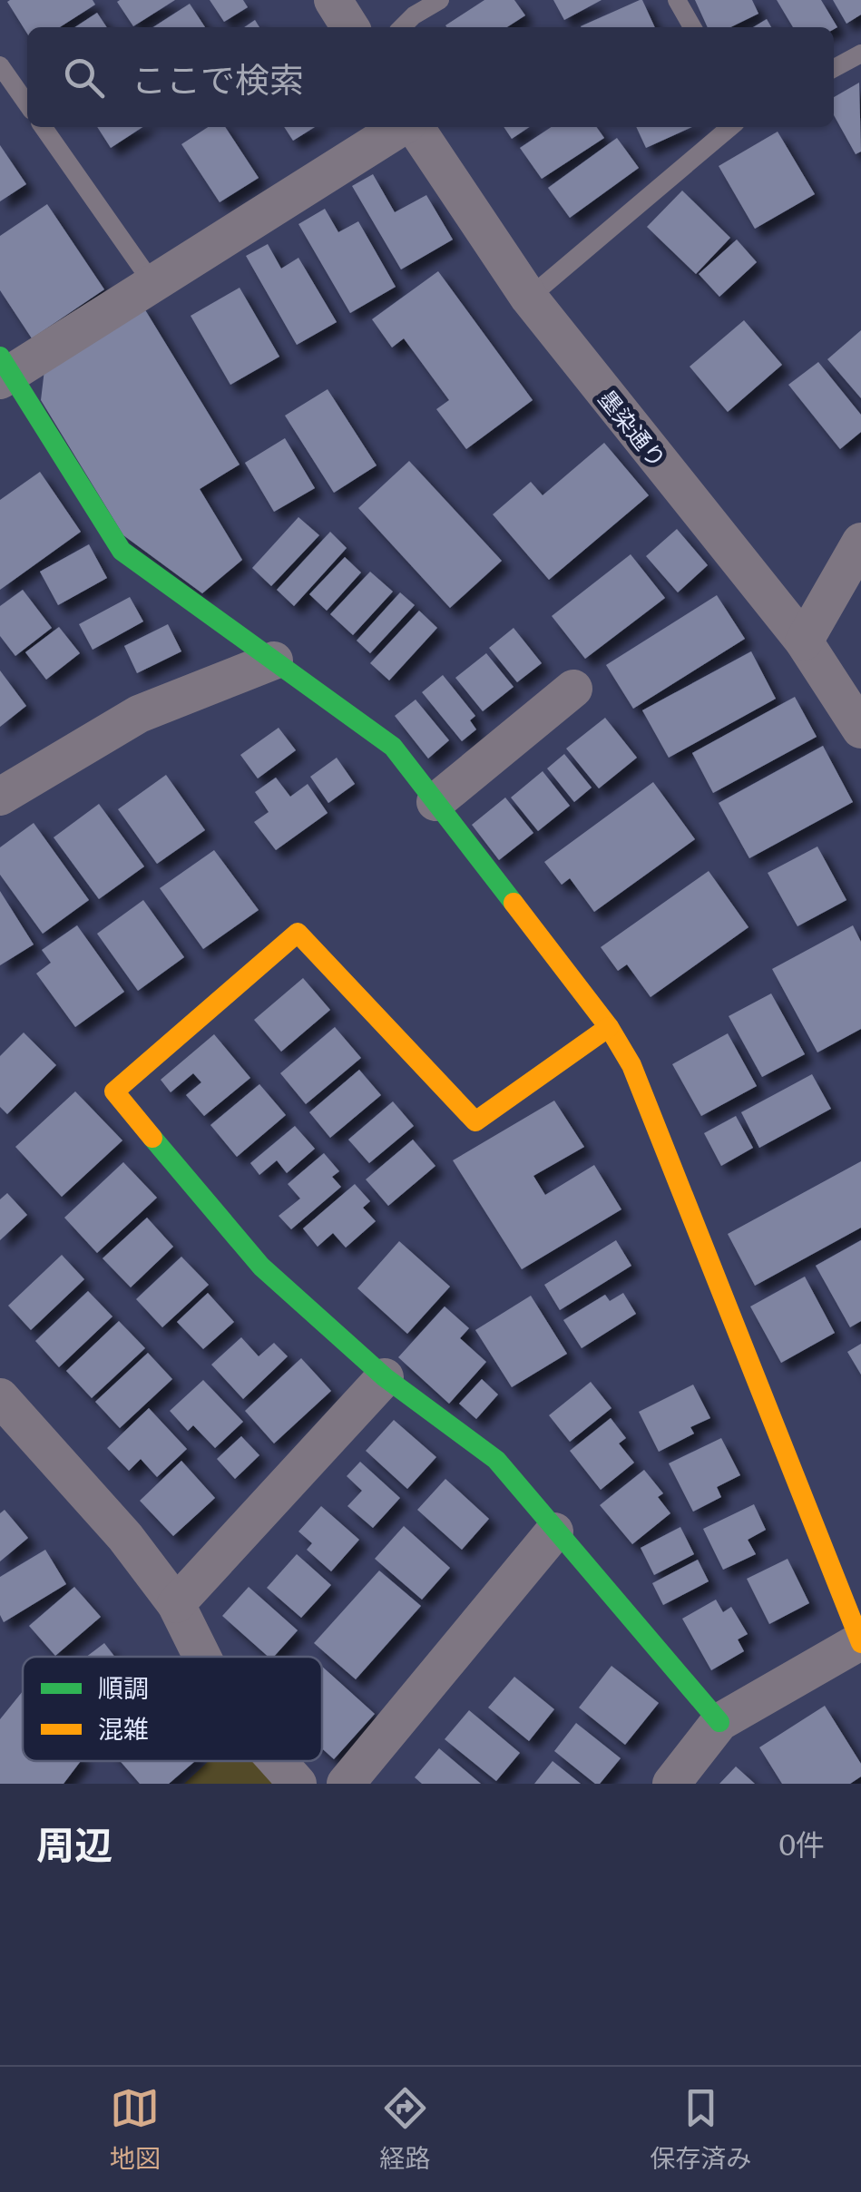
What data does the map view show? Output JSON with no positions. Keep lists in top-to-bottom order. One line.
{"streets":{"street":["墨染通り"]},"legend":["順調","混雑"],"page":{"search":"ここで検索","heading":["周辺","0件"],"nav":["地図","経路","保存済み"]}}
